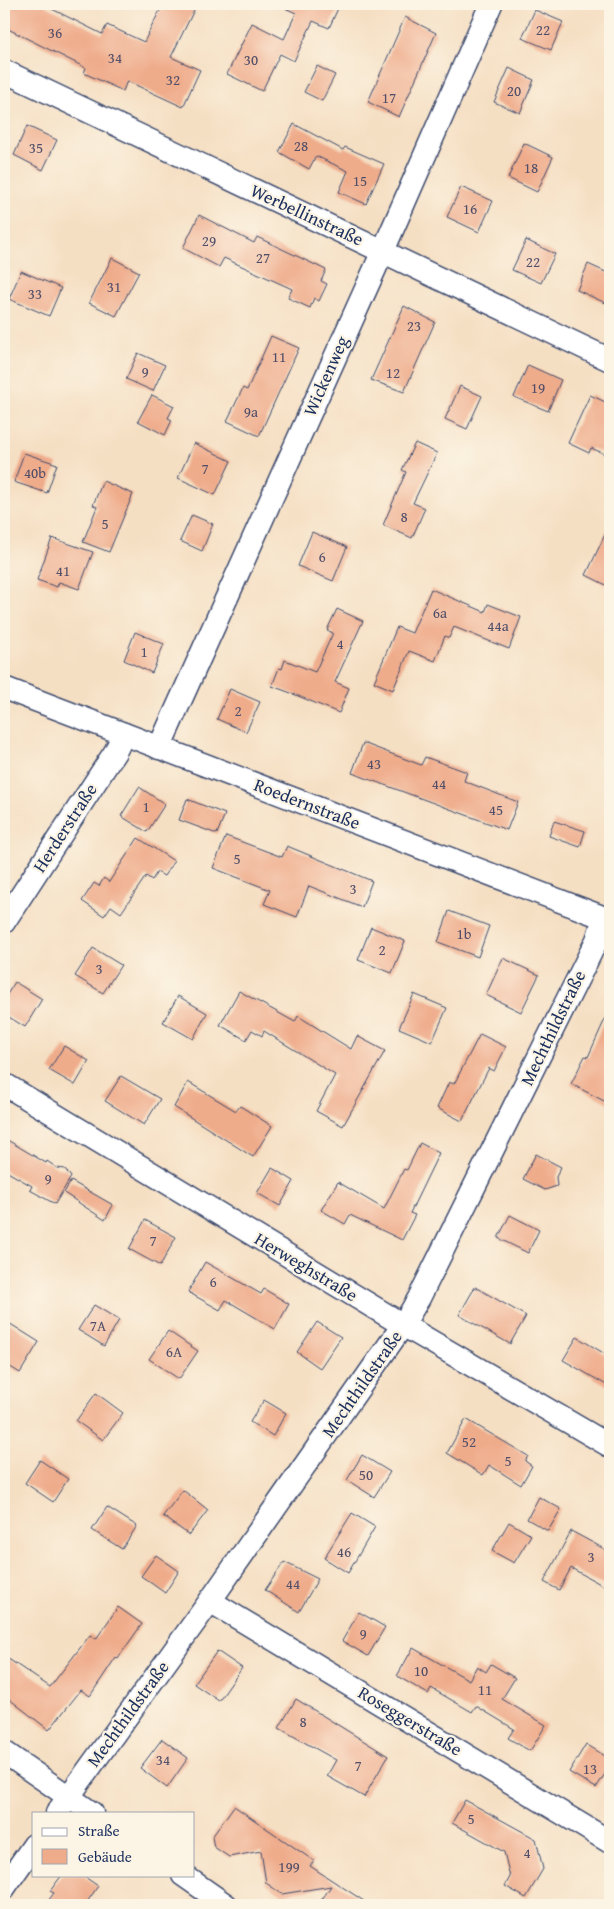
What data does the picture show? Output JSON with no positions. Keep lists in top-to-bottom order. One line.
{"streets":{"street":["Werbellinstraße","Wickenweg","Roedernstraße","Herderstraße","Mechthildstraße","Herweghstraße","Roseggerstraße"]},"crossings":[["Werbellinstraße","Wickenweg"],["Wickenweg","Roedernstraße"],["Roedernstraße","Herderstraße"],["Roedernstraße","Mechthildstraße"],["Mechthildstraße","Herweghstraße"],["Mechthildstraße","Roseggerstraße"]],"house_numbers":["22","36","34","30","32","20","17","28","35","18","15","16","29","27","22","31","33","23","11","9","12","19","9a","7","40b","8","5","6","41","6a","44a","4","1","2","43","44","1","45","5","3","1b","2","3","9","7","6","7A","6A","52","5","50","46","3","44","9","10","11","8","34","7","13","5","4","199"],"legend":["Straße","Gebäude"]}
